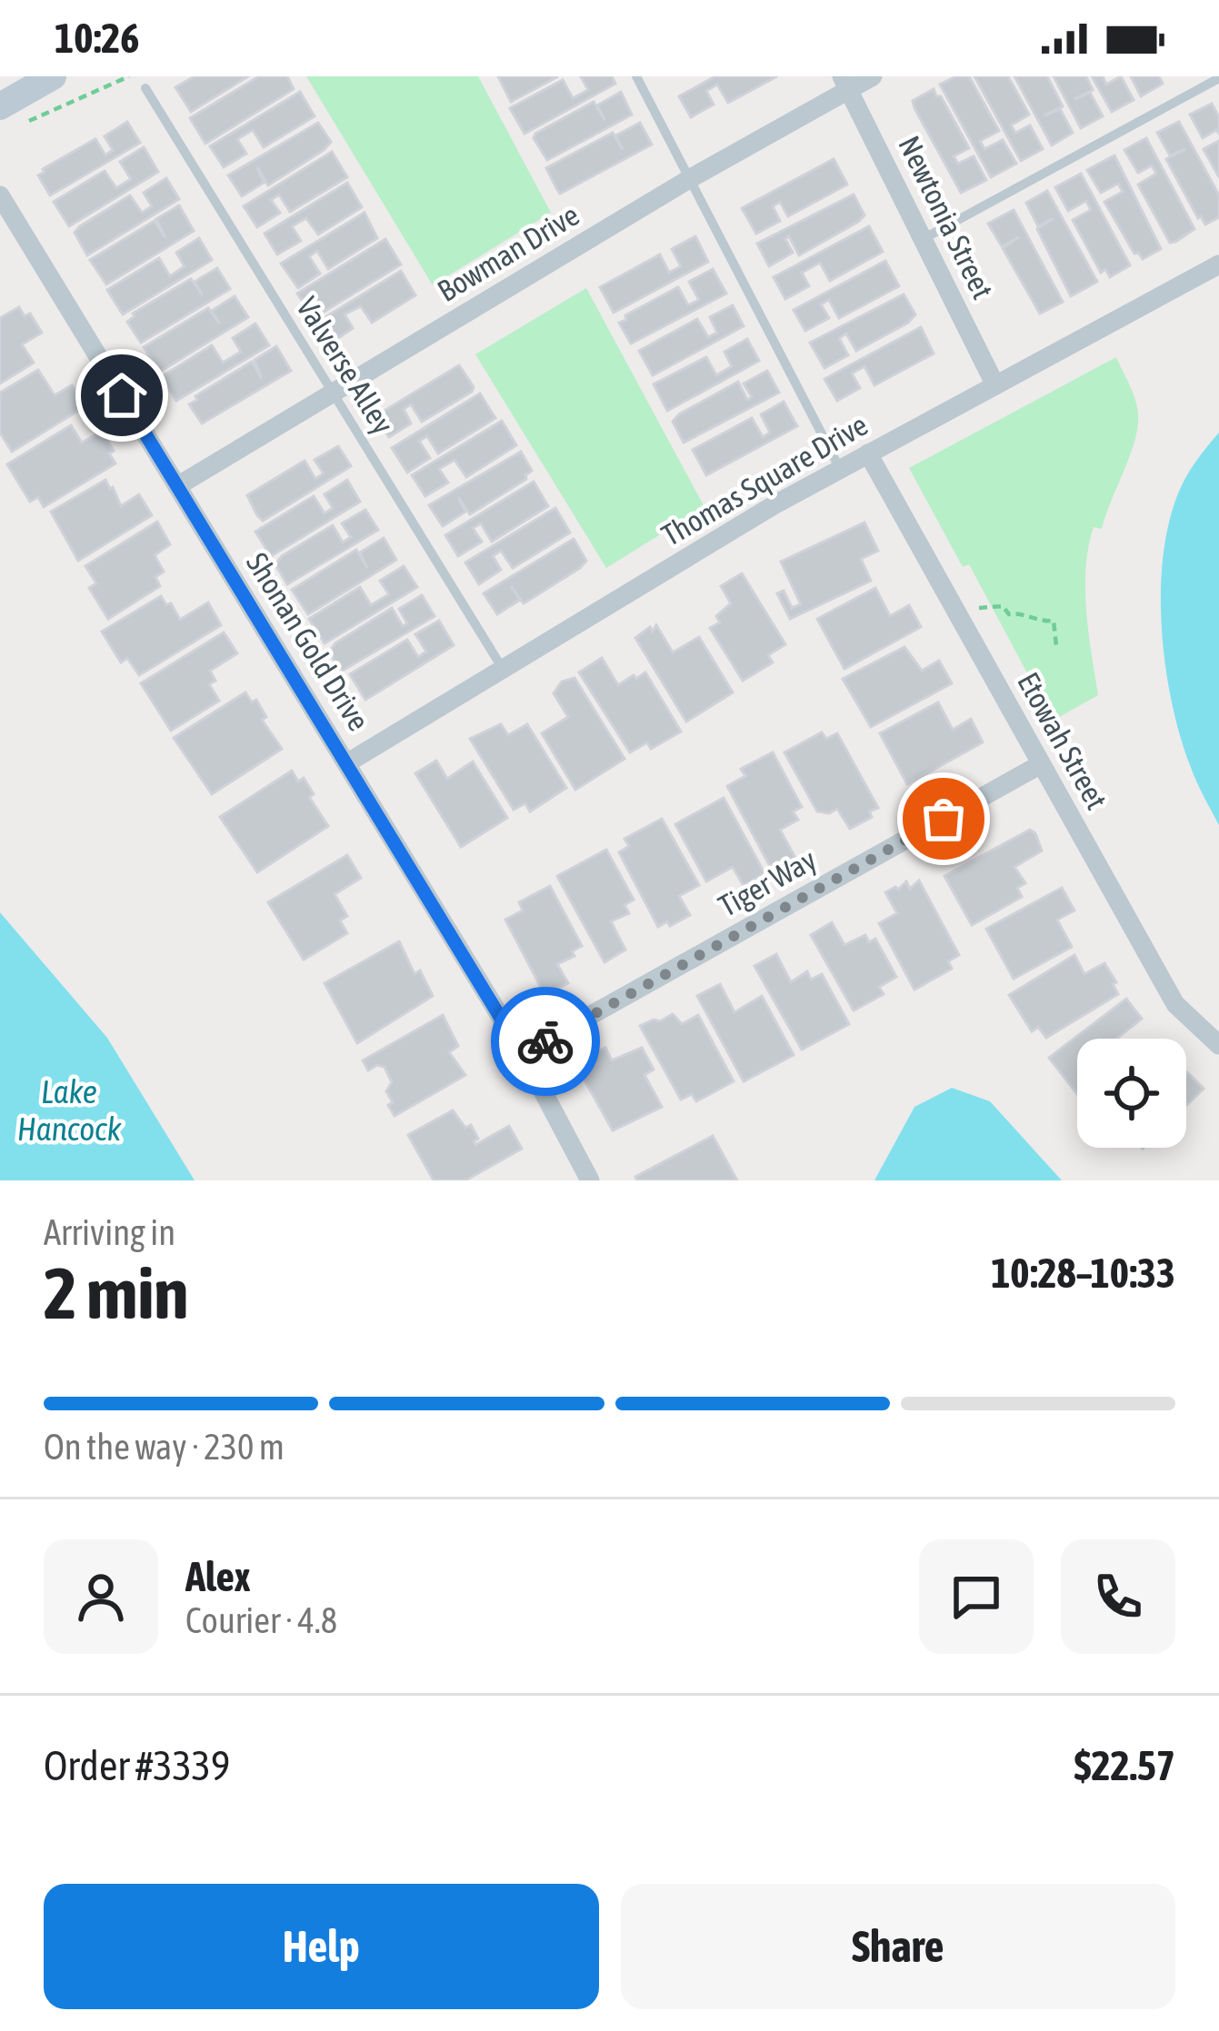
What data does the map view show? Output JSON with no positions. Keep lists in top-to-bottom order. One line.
{"streets":{"street":["Newtonia Street","Bowman Drive","Thomas Square Drive","Shonan Gold Drive","Etowah Street","Tiger Way"],"lane":["Valverse Alley"]},"crossings":[["Newtonia Street","Bowman Drive"],["Newtonia Street","Thomas Square Drive"],["Bowman Drive","Valverse Alley"],["Bowman Drive","Shonan Gold Drive"],["Valverse Alley","Thomas Square Drive"],["Thomas Square Drive","Shonan Gold Drive"],["Thomas Square Drive","Etowah Street"],["Shonan Gold Drive","Tiger Way"],["Etowah Street","Tiger Way"]],"water":["Lake Hancock"],"page":{"status":"10:26","heading":["2 min","Arriving in","10:28–10:33"],"panel":["Alex","Courier · 4.8","Order #3339","$22.57"],"bar":"On the way · 230 m","buttons":["Help","Share"]}}
